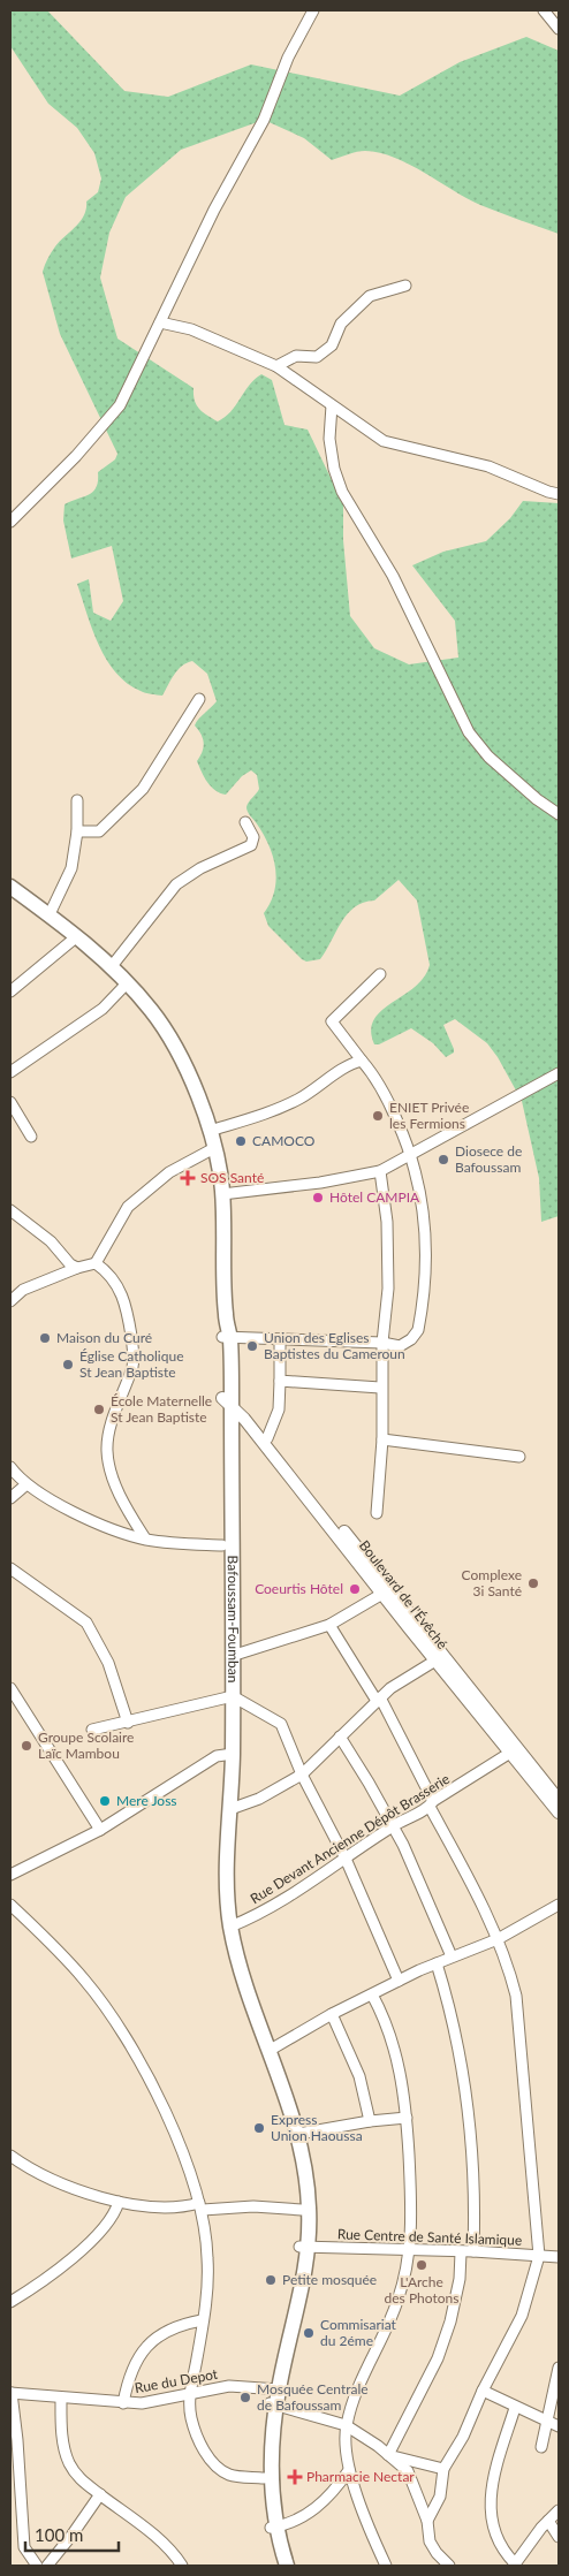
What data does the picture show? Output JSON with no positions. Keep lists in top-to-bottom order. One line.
{"streets":{"highway":["Bafoussam-Foumban"],"main road":["Boulevard de l'Évêché"],"street":["Rue Devant Ancienne Dépôt Brasserie","Rue Centre de Santé Islamique","Rue du Depot"]},"crossings":[["Boulevard de l'Évêché","Rue Devant Ancienne Dépôt Brasserie"]],"places":{"other":["ENIET Privée les Fermions","CAMOCO","Diosece de Bafoussam","Hôtel CAMPIA","Maison du Curé","Union des Eglises Baptistes du Cameroun","Église Catholique St Jean Baptiste","École Maternelle St Jean Baptiste","Complexe 3i Santé","Coeurtis Hôtel","Groupe Scolaire Laïc Mambou","Mere Joss","Express Union Haoussa","L'Arche des Photons","Petite mosquée","Commisariat du 2éme","Mosquée Centrale de Bafoussam"],"health":["SOS Santé","Pharmacie Nectar"]},"scale_bar":"100 m"}
